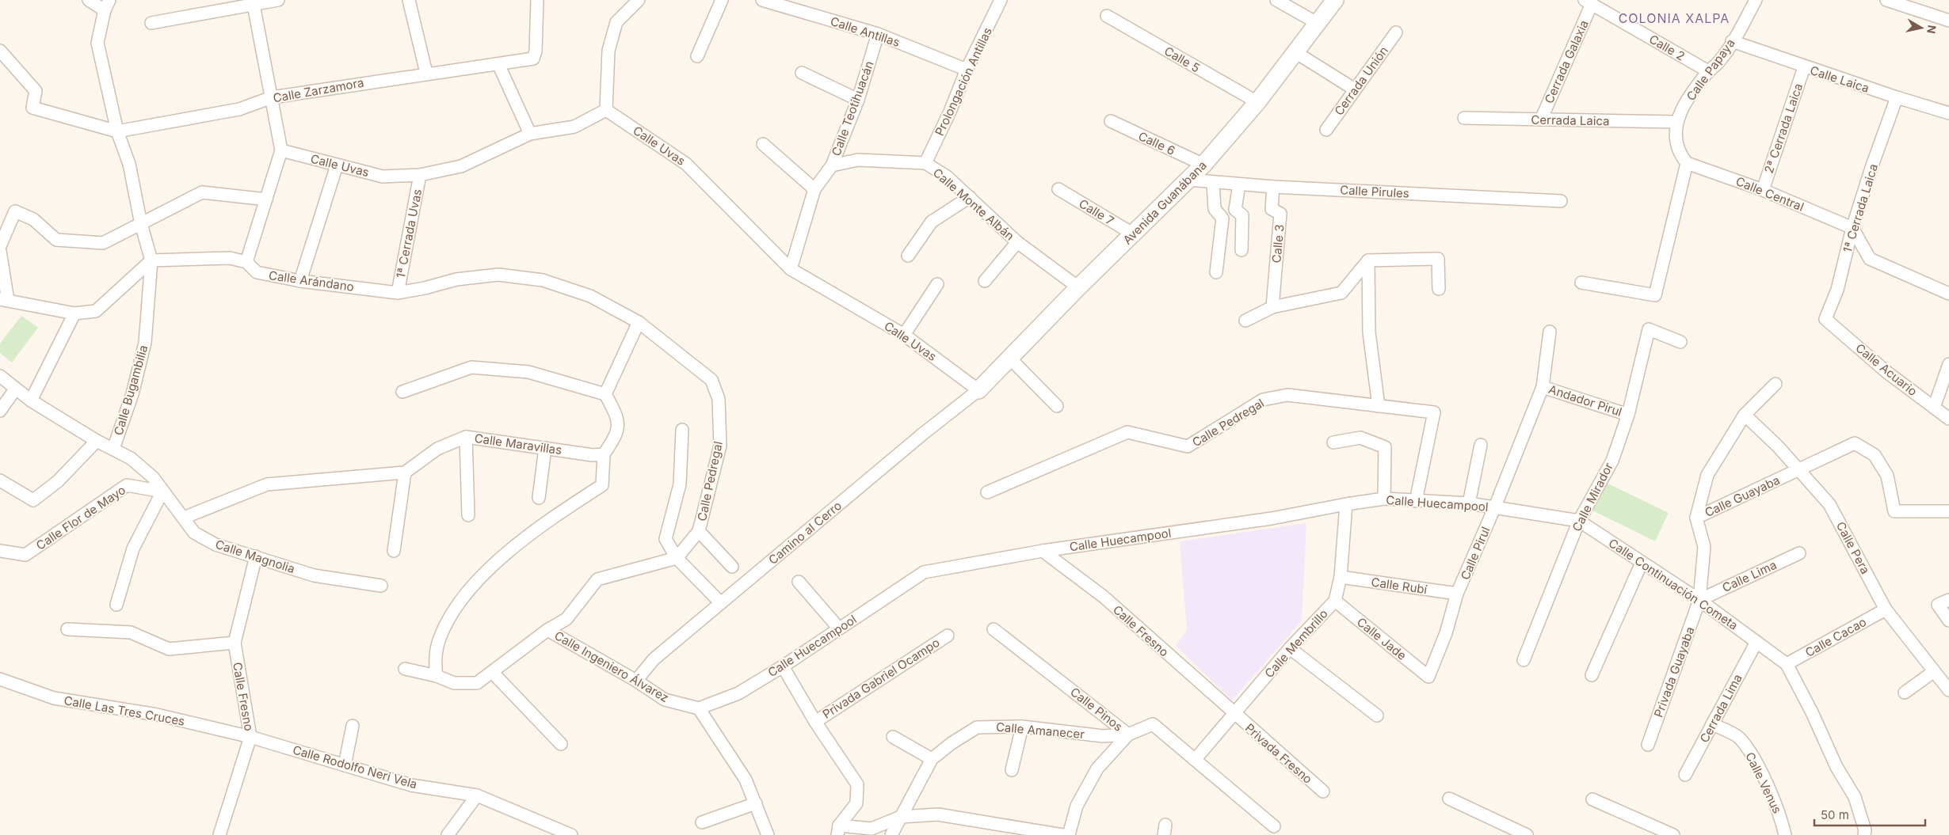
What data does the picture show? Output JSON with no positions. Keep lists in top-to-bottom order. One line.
{"streets":{"street":["Calle Antillas","Calle 2","Calle 5","Cerrada Galaxia","Calle Papaya","Calle Laica","Cerrada Unión","Prolongación Antillas","Calle Zarzamora","Calle Teotihuacán","Cerrada Laica","2ª Cerrada Laica","Calle 6","Calle Uvas","Calle Pirules","Calle Central","Avenida Guanábana","Calle Monte Albán","1ª Cerrada Laica","Calle 7","1ª Cerrada Uvas","Calle 3","Calle Arándano","Calle Acuario","Calle Bugambilia","Andador Pirul","Calle Pedregal","Calle Maravillas","Calle Guayaba","Calle Mirador","Calle Huecampool","Calle Flor de Mayo","Camino al Cerro","Calle Pera","Calle Pirul","Calle Magnolia","Calle Lima","Calle Continuación Cometa","Calle Rubí","Calle Fresno","Calle Cacao","Calle Jade","Calle Membrillo","Calle Ingeniero Álvarez","Privada Guayaba","Privada Gabriel Ocampo","Cerrada Lima","Calle Pinos","Calle Las Tres Cruces","Calle Amanecer","Privada Fresno","Calle Rodolfo Neri Vela","Calle Venus"]},"crossings":[["Calle Antillas","Prolongación Antillas"],["Calle Antillas","Calle Teotihuacán"],["Calle 2","Cerrada Galaxia"],["Calle 2","Calle Papaya"],["Calle 5","Avenida Guanábana"],["Cerrada Galaxia","Cerrada Laica"],["Calle Papaya","Calle Laica"],["Calle Papaya","Cerrada Laica"],["Calle Papaya","Calle Central"],["Calle Laica","2ª Cerrada Laica"],["Calle Laica","1ª Cerrada Laica"],["Prolongación Antillas","Calle Monte Albán"],["Calle Zarzamora","Calle Bugambilia"],["Calle Teotihuacán","Calle Uvas"],["Calle Teotihuacán","Calle Monte Albán"],["2ª Cerrada Laica","Calle Central"],["Calle 6","Avenida Guanábana"],["Calle Uvas","Avenida Guanábana"],["Calle Uvas","1ª Cerrada Uvas"],["Calle Uvas","Camino al Cerro"],["Calle Pirules","Avenida Guanábana"],["Calle Pirules","Calle 3"],["Calle Central","1ª Cerrada Laica"],["Avenida Guanábana","Calle Monte Albán"],["Avenida Guanábana","Calle 7"],["Avenida Guanábana","Camino al Cerro"],["1ª Cerrada Laica","Calle Acuario"],["1ª Cerrada Uvas","Calle Arándano"],["Calle Arándano","Calle Bugambilia"],["Calle Arándano","Calle Pedregal"],["Calle Bugambilia","Calle Magnolia"],["Andador Pirul","Calle Mirador"],["Andador Pirul","Calle Pirul"],["Calle Pedregal","Calle Huecampool"],["Calle Guayaba","Calle Pera"],["Calle Guayaba","Calle Lima"],["Calle Guayaba","Calle Continuación Cometa"],["Calle Guayaba","Privada Guayaba"],["Calle Mirador","Calle Huecampool"],["Calle Mirador","Calle Continuación Cometa"],["Calle Huecampool","Calle Pirul"],["Calle Huecampool","Calle Continuación Cometa"],["Calle Huecampool","Calle Fresno"],["Calle Huecampool","Calle Membrillo"],["Calle Huecampool","Calle Ingeniero Álvarez"],["Calle Flor de Mayo","Calle Magnolia"],["Camino al Cerro","Calle Ingeniero Álvarez"],["Calle Pera","Calle Cacao"],["Calle Pirul","Calle Rubí"],["Calle Pirul","Calle Jade"],["Calle Magnolia","Calle Fresno"],["Calle Lima","Calle Continuación Cometa"],["Calle Lima","Privada Guayaba"],["Calle Continuación Cometa","Calle Cacao"],["Calle Continuación Cometa","Privada Guayaba"],["Calle Continuación Cometa","Cerrada Lima"],["Calle Rubí","Calle Membrillo"],["Calle Fresno","Calle Membrillo"],["Calle Fresno","Calle Las Tres Cruces"],["Calle Fresno","Privada Fresno"],["Calle Fresno","Calle Rodolfo Neri Vela"],["Calle Jade","Calle Membrillo"],["Calle Membrillo","Calle Pinos"],["Calle Membrillo","Privada Fresno"],["Cerrada Lima","Calle Venus"],["Calle Pinos","Calle Amanecer"],["Calle Las Tres Cruces","Calle Rodolfo Neri Vela"]],"districts":["COLONIA XALPA"],"scale_bar":"50 m","north":"right"}
